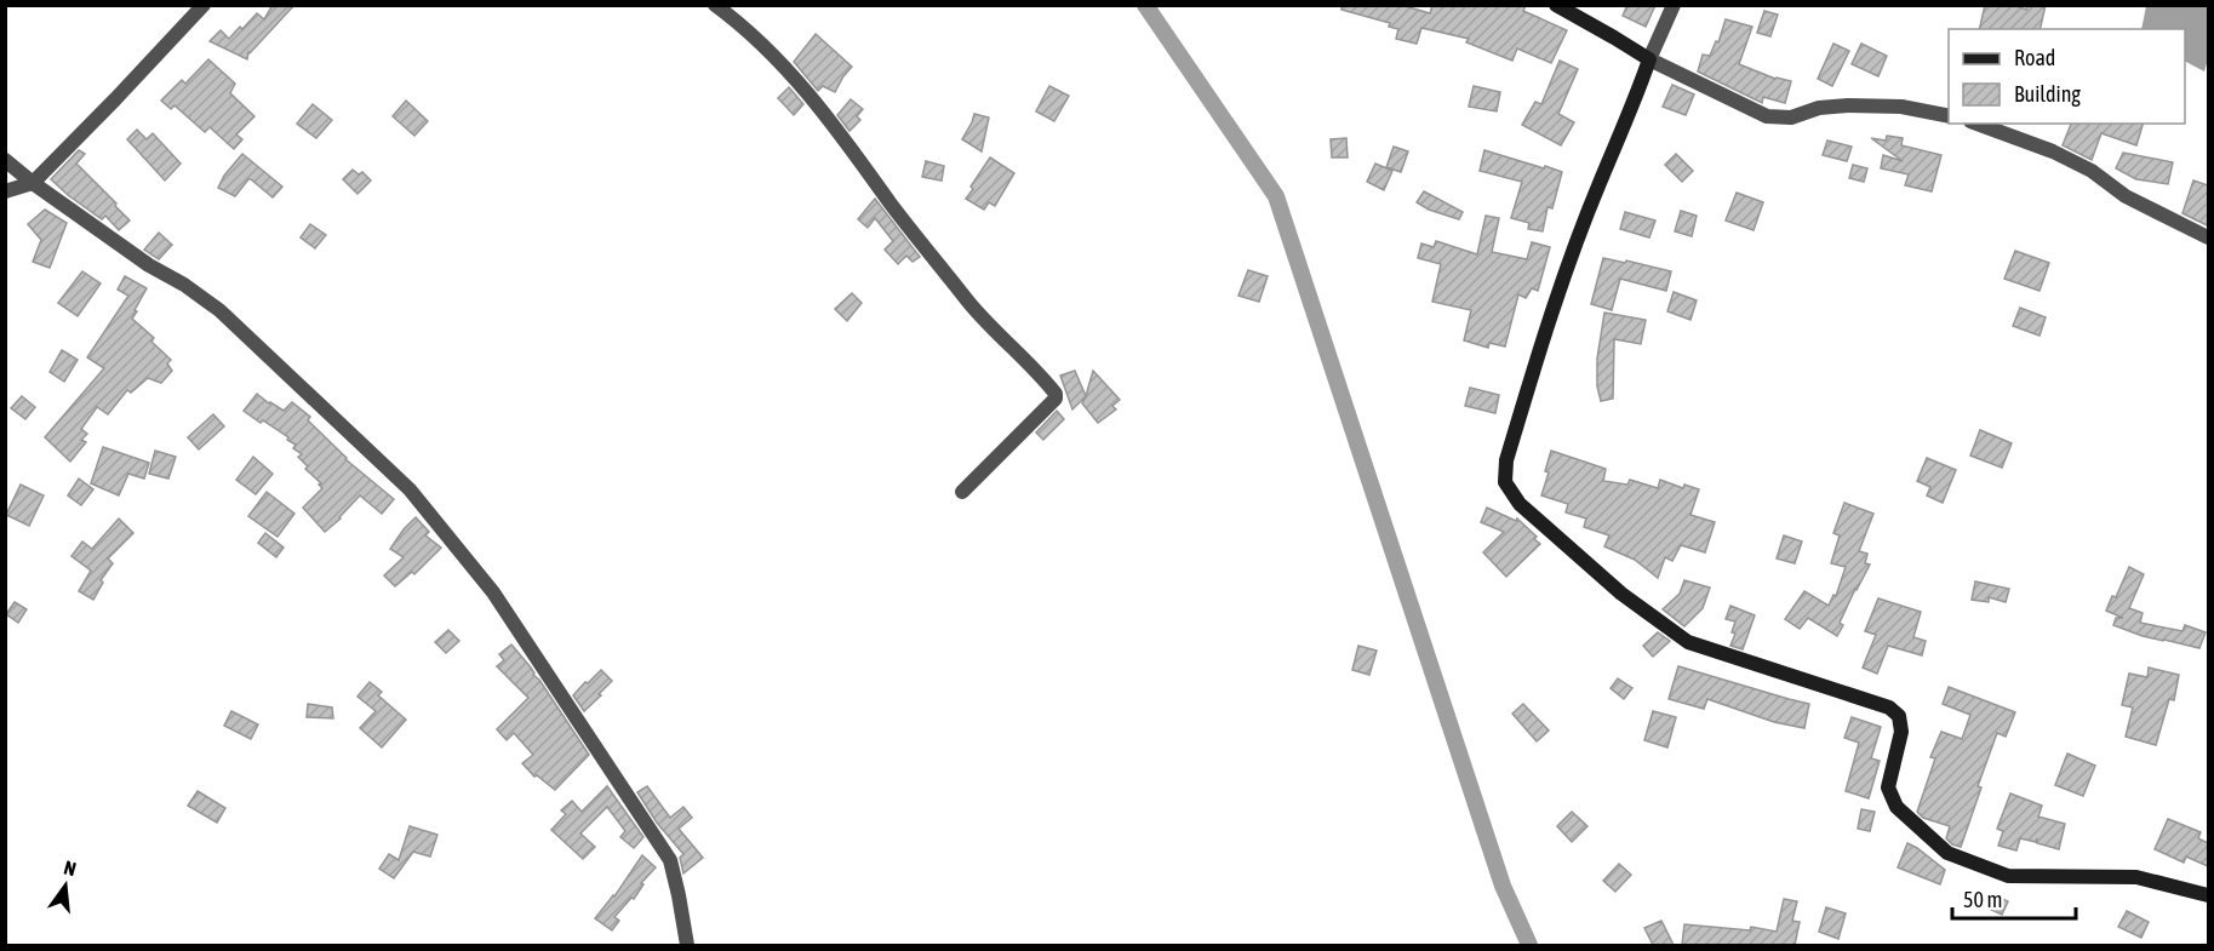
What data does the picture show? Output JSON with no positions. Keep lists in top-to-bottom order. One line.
{"legend":["Road","Building"],"scale_bar":"50 m","north":"top"}
